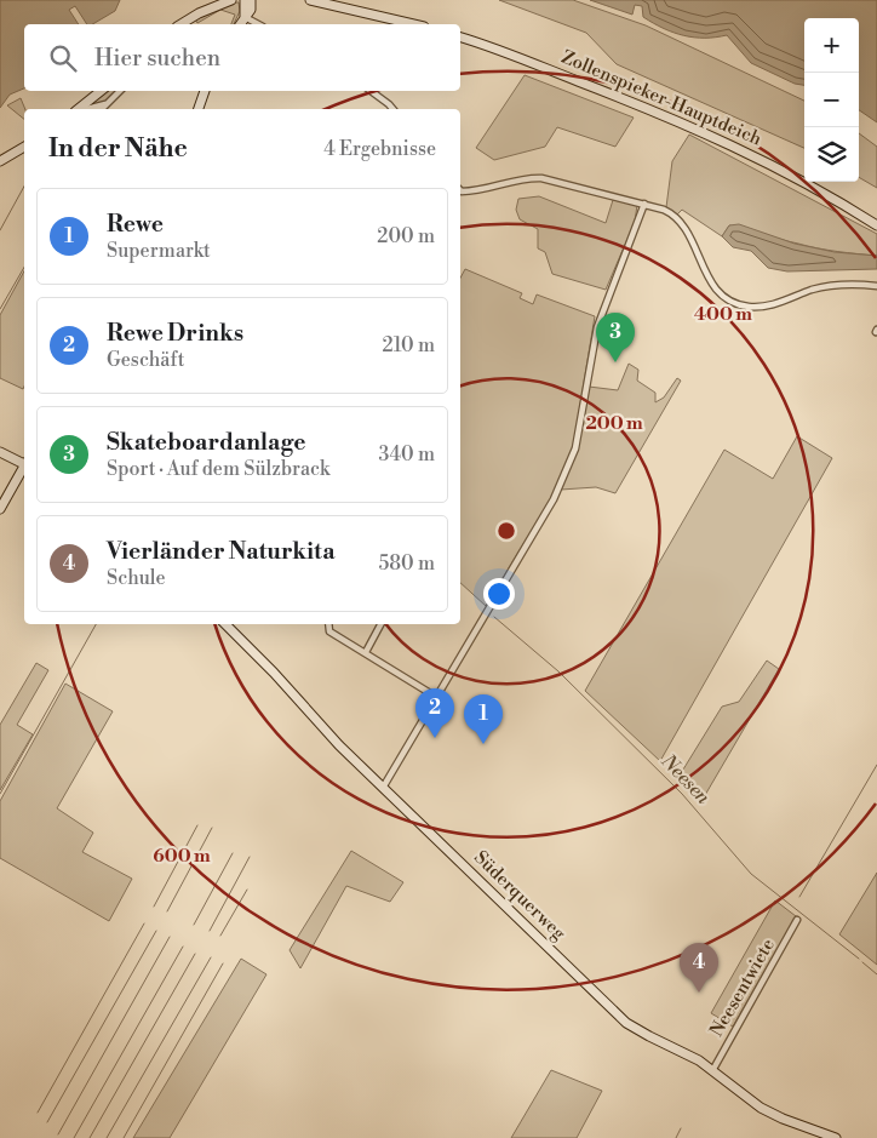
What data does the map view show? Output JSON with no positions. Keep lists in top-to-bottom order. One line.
{"streets":{"street":["Zollenspieker-Hauptdeich","Süderquerweg","Neesentwiete"]},"crossings":[["Süderquerweg","Neesentwiete"]],"water":["Neesen"],"page":{"map_buttons":["+","−"],"search":"Hier suchen","heading":["In der Nähe","4 Ergebnisse"],"list":[{"mark":"1","name":"Rewe","note":"Supermarkt","value":"200 m"},{"mark":"2","name":"Rewe Drinks","note":"Geschäft","value":"210 m"},{"mark":"3","name":"Skateboardanlage","note":"Sport · Auf dem Sülzbrack","value":"340 m"},{"mark":"4","name":"Vierländer Naturkita","note":"Schule","value":"580 m"}],"pins":["3","2","1","4"]},"rings":["400 m","200 m","600 m"]}
